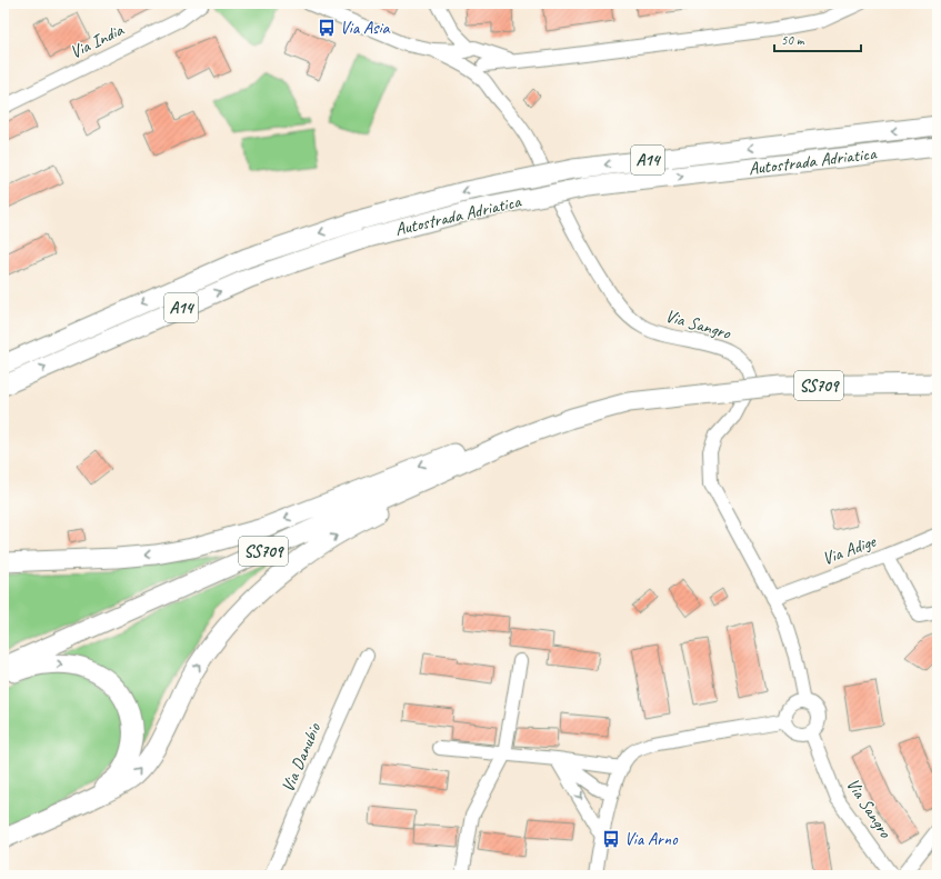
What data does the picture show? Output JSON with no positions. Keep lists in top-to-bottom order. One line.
{"streets":{"highway":["A14","Autostrada Adriatica","SS709"],"street":["Via India","Via Sangro","Via Adige","Via Danubio"]},"crossings":[["Via Sangro","Via Adige"]],"places":{"bus stop":["Via Asia","Via Arno"]},"scale_bar":"50 m"}
